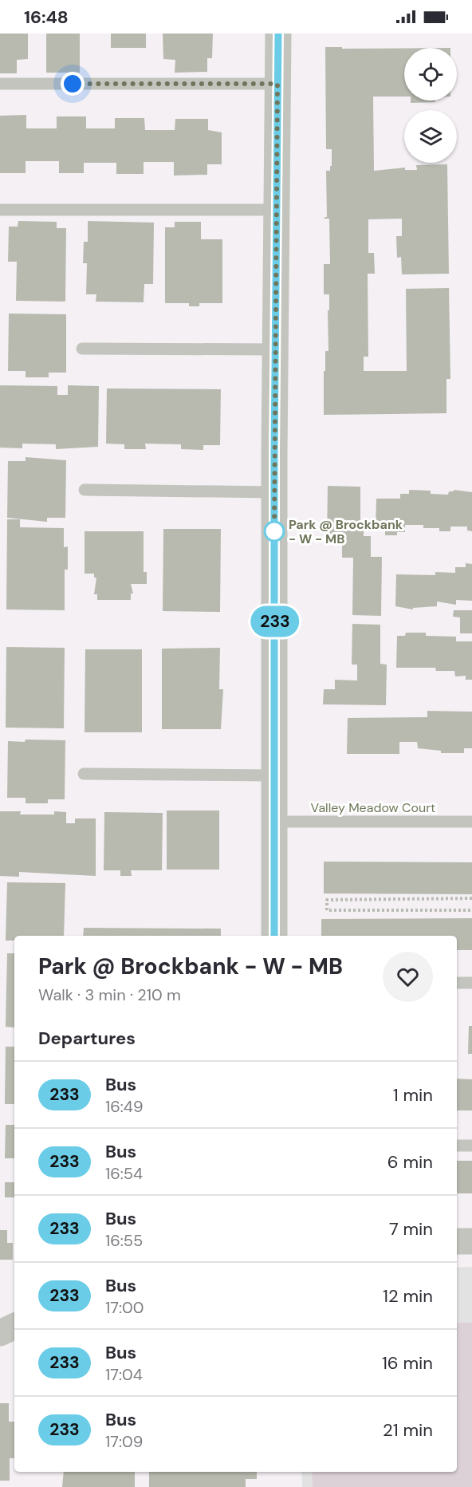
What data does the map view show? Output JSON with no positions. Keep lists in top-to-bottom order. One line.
{"streets":{"lane":["Valley Meadow Court"]},"places":["Park @ Brockbank - W - MB"],"lines":["bus line 233"],"page":{"status":"16:48","on_map":"233","heading":[["Park @ Brockbank - W - MB","Walk · 3 min · 210 m"],"Departures"],"list":[{"mark":"233","name":"Bus","note":"16:49","value":"1 min"},{"mark":"233","name":"Bus","note":"16:54","value":"6 min"},{"mark":"233","name":"Bus","note":"16:55","value":"7 min"},{"mark":"233","name":"Bus","note":"17:00","value":"12 min"},{"mark":"233","name":"Bus","note":"17:04","value":"16 min"},{"mark":"233","name":"Bus","note":"17:09","value":"21 min"}]}}
